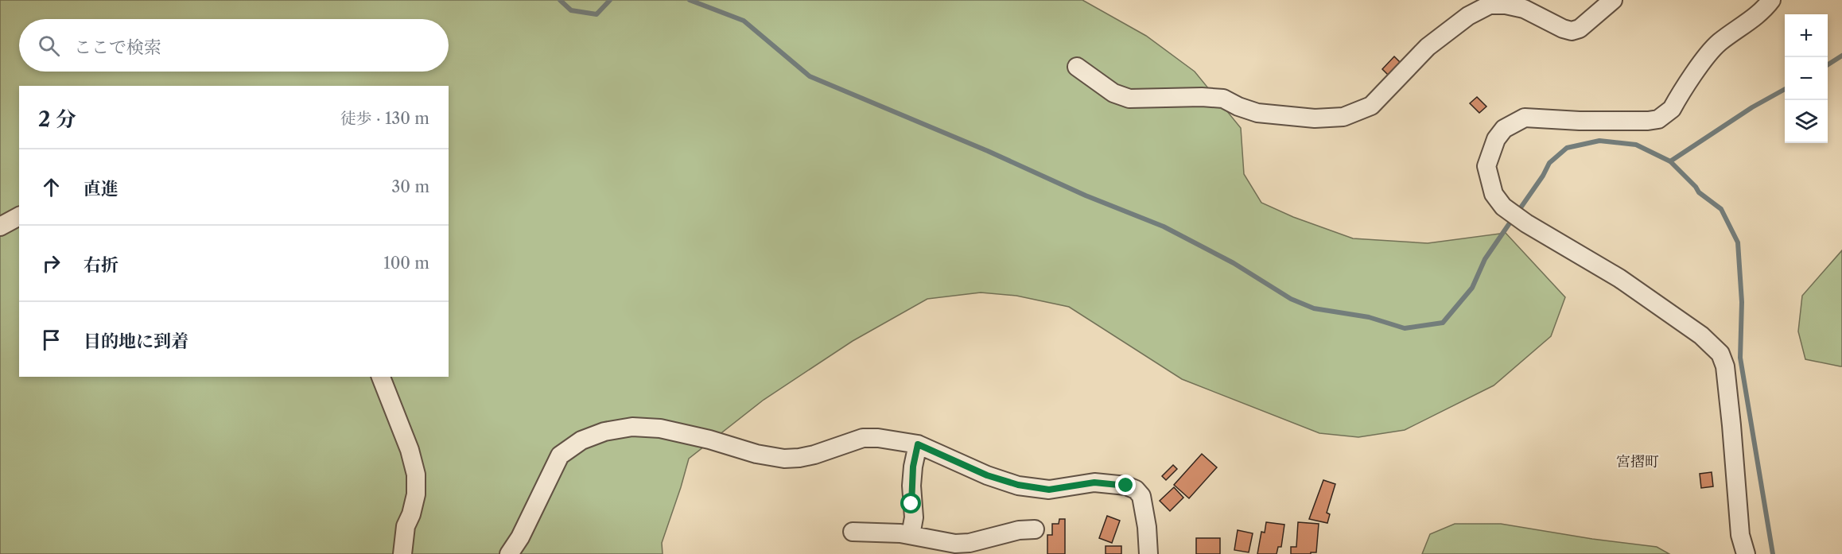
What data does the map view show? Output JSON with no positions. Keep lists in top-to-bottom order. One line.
{"districts":["宮摺町"],"page":{"map_buttons":["+","−"],"search":"ここで検索","heading":["2 分","徒歩 · 130 m"],"list":[["直進","30 m"],["右折","100 m"],"目的地に到着"]}}
